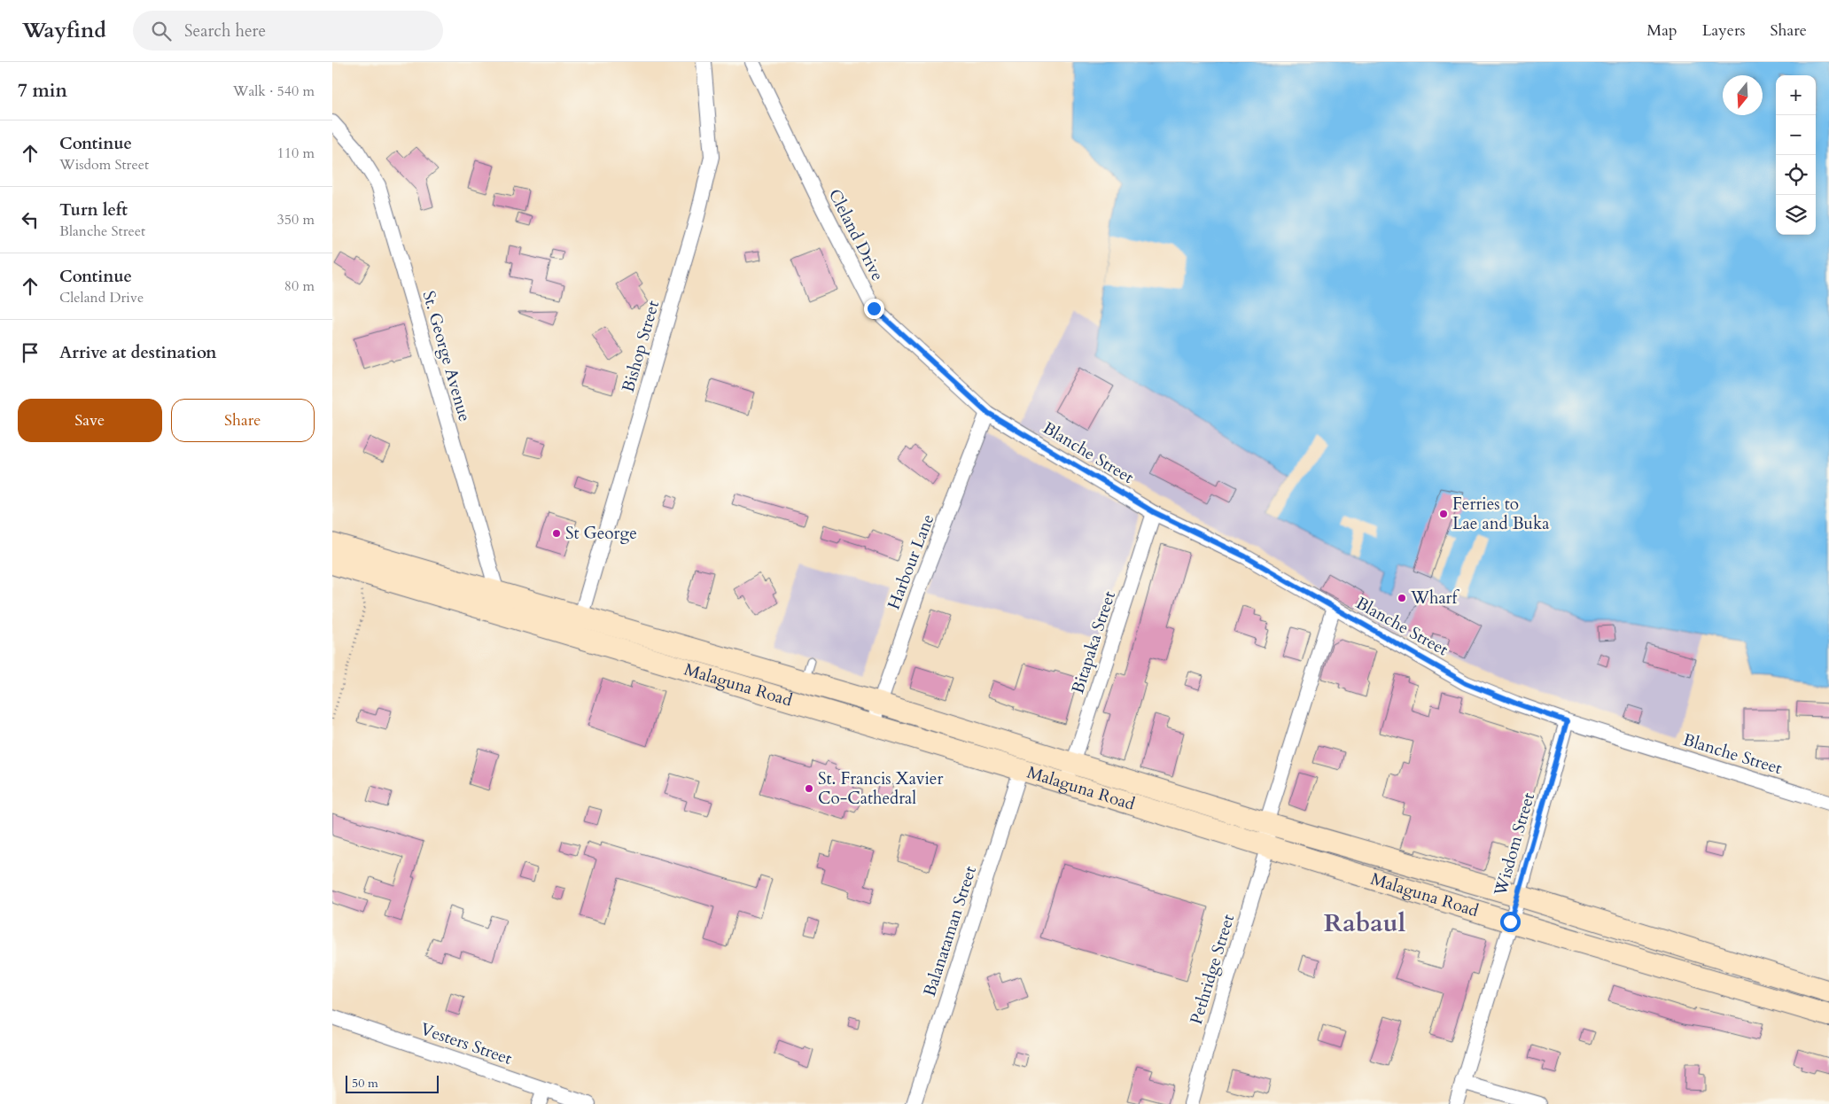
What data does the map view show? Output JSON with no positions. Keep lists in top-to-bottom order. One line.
{"streets":{"street":["Cleland Drive","Bishop Street","St. George Avenue","Blanche Street","Harbour Lane","Bitapaka Street","Malaguna Road","Wisdom Street","Balanataman Street","Pethridge Street","Vesters Street"]},"crossings":[["Cleland Drive","Blanche Street"],["Cleland Drive","Harbour Lane"],["Bishop Street","Malaguna Road"],["St. George Avenue","Malaguna Road"],["Blanche Street","Harbour Lane"],["Blanche Street","Bitapaka Street"],["Blanche Street","Wisdom Street"],["Harbour Lane","Malaguna Road"],["Bitapaka Street","Malaguna Road"],["Malaguna Road","Wisdom Street"],["Malaguna Road","Balanataman Street"],["Malaguna Road","Pethridge Street"]],"districts":["Rabaul"],"places":["Ferries to Lae and Buka","St George","Wharf","St. Francis Xavier Co-Cathedral"],"scale_bar":"50 m","north":"bottom","page":{"header":"Wayfind","search":"Search here","nav":["Map","Layers","Share"],"heading":["7 min","Walk · 540 m"],"map_buttons":["+","−"],"list":[["Continue","Wisdom Street","110 m"],["Turn left","Blanche Street","350 m"],["Continue","Cleland Drive","80 m"],"Arrive at destination"],"buttons":["Save","Share"],"scale":"50 m"}}
